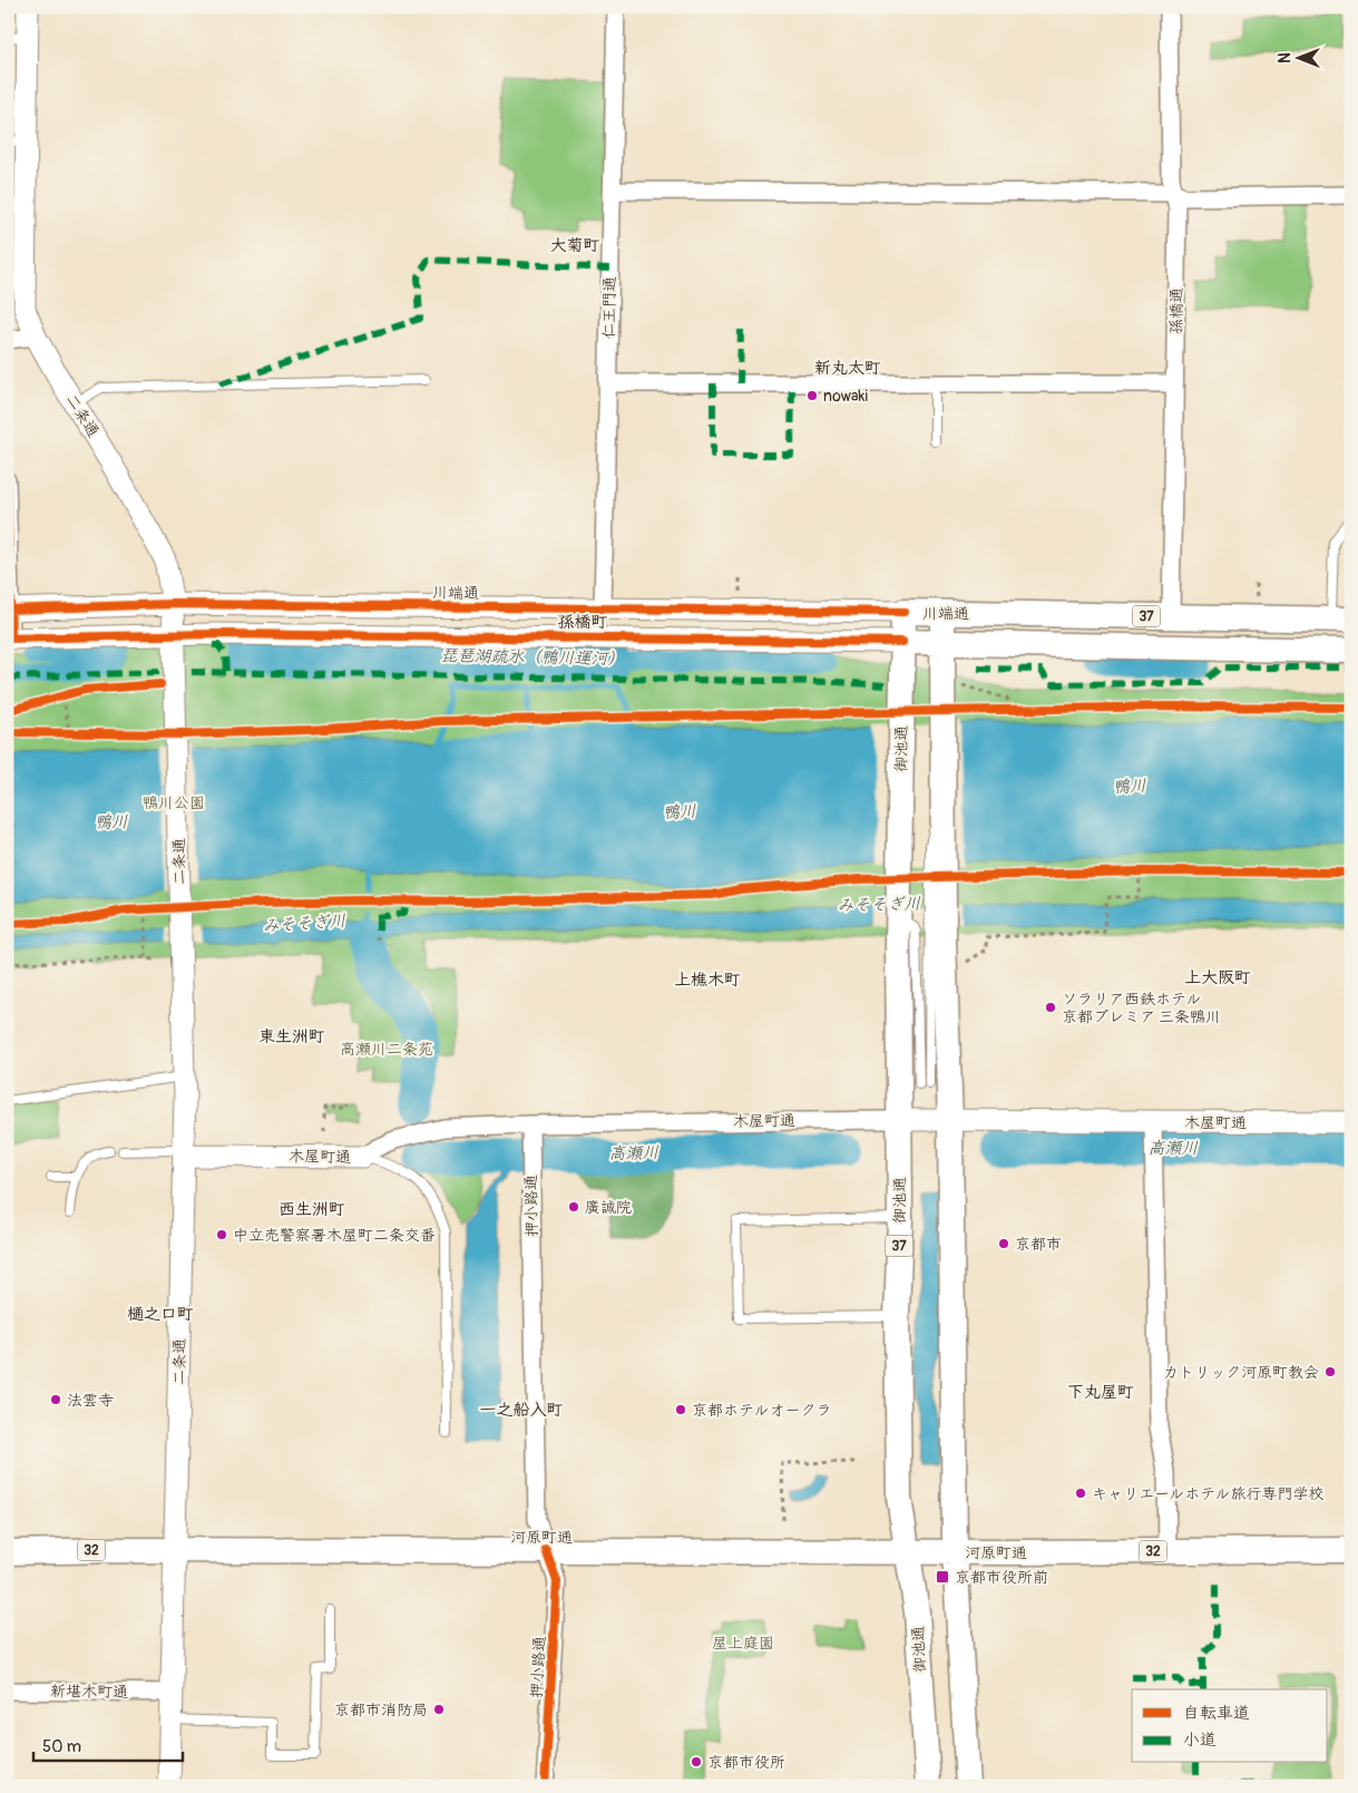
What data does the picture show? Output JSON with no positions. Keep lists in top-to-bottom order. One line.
{"streets":{"main road":["川端通","37","御池通","河原町通","32"],"street":["仁王門通","孫橋通","二条通","木屋町通","押小路通","新堪木町通"]},"crossings":[["仁王門通","川端通"],["孫橋通","川端通"],["二条通","川端通"],["二条通","木屋町通"],["二条通","河原町通"],["二条通","新堪木町通"],["川端通","御池通"],["御池通","木屋町通"],["御池通","河原町通"],["木屋町通","押小路通"],["押小路通","河原町通"]],"districts":["大菊町","新丸太町","孫橋町","上大阪町","上樵木町","東生洲町","西生洲町","樋之口町","下丸屋町","一之船入町"],"water":["琵琶湖疏水（鴨川運河）","鴨川","みそそぎ川","高瀬川"],"parks":["鴨川公園","高瀬川二条苑","屋上庭園"],"places":{"other":["nowaki","ソラリア西鉄ホテル 京都プレミア 三条鴨川","廣誠院","中立売警察署木屋町二条交番","京都市","カトリック河原町教会","法雲寺","京都ホテルオークラ","キャリエールホテル旅行専門学校","京都市消防局","京都市役所"],"transit":["京都市役所前"]},"legend":["自転車道","小道"],"scale_bar":"50 m","north":"left"}
